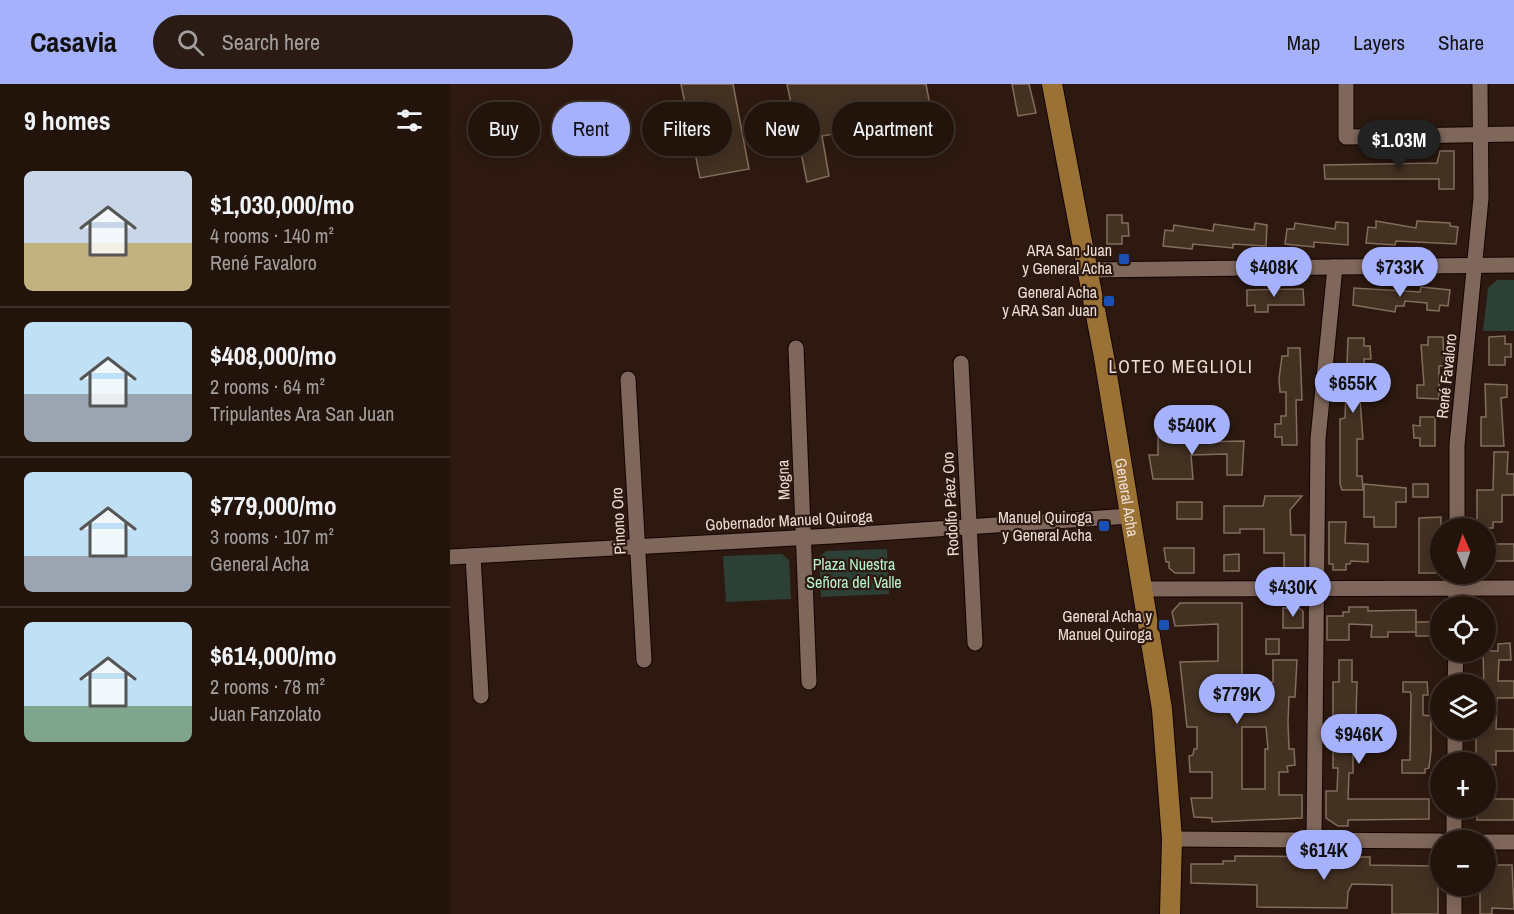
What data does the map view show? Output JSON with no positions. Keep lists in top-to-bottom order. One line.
{"streets":{"main road":["General Acha"],"street":["René Favaloro","Mogna","Rodolfo Páez Oro","Gobernador Manuel Quiroga","Pinono Oro"]},"crossings":[["Mogna","Gobernador Manuel Quiroga"],["General Acha","Gobernador Manuel Quiroga"],["Rodolfo Páez Oro","Gobernador Manuel Quiroga"],["Gobernador Manuel Quiroga","Pinono Oro"]],"districts":["LOTEO MEGLIOLI"],"parks":["Plaza Nuestra Señora del Valle"],"places":{"transit":["ARA San Juan y General Acha","General Acha y ARA San Juan","Manuel Quiroga y General Acha","General Acha y Manuel Quiroga"]},"north":"top","page":{"header":"Casavia","search":"Search here","nav":["Map","Layers","Share"],"heading":"9 homes","chip":["Buy","Rent","Filters","New","Apartment"],"price":["$1.03M","$408K","$733K","$655K","$540K","$430K","$779K","$946K","$614K"],"list":[{"name":"$1,030,000/mo","note":"4 rooms · 140 m² · René Favaloro"},{"name":"$408,000/mo","note":"2 rooms · 64 m² · Tripulantes Ara San Juan"},{"name":"$779,000/mo","note":"3 rooms · 107 m² · General Acha"},{"name":"$614,000/mo","note":"2 rooms · 78 m² · Juan Fanzolato"}],"map_buttons":["+","−"]}}
